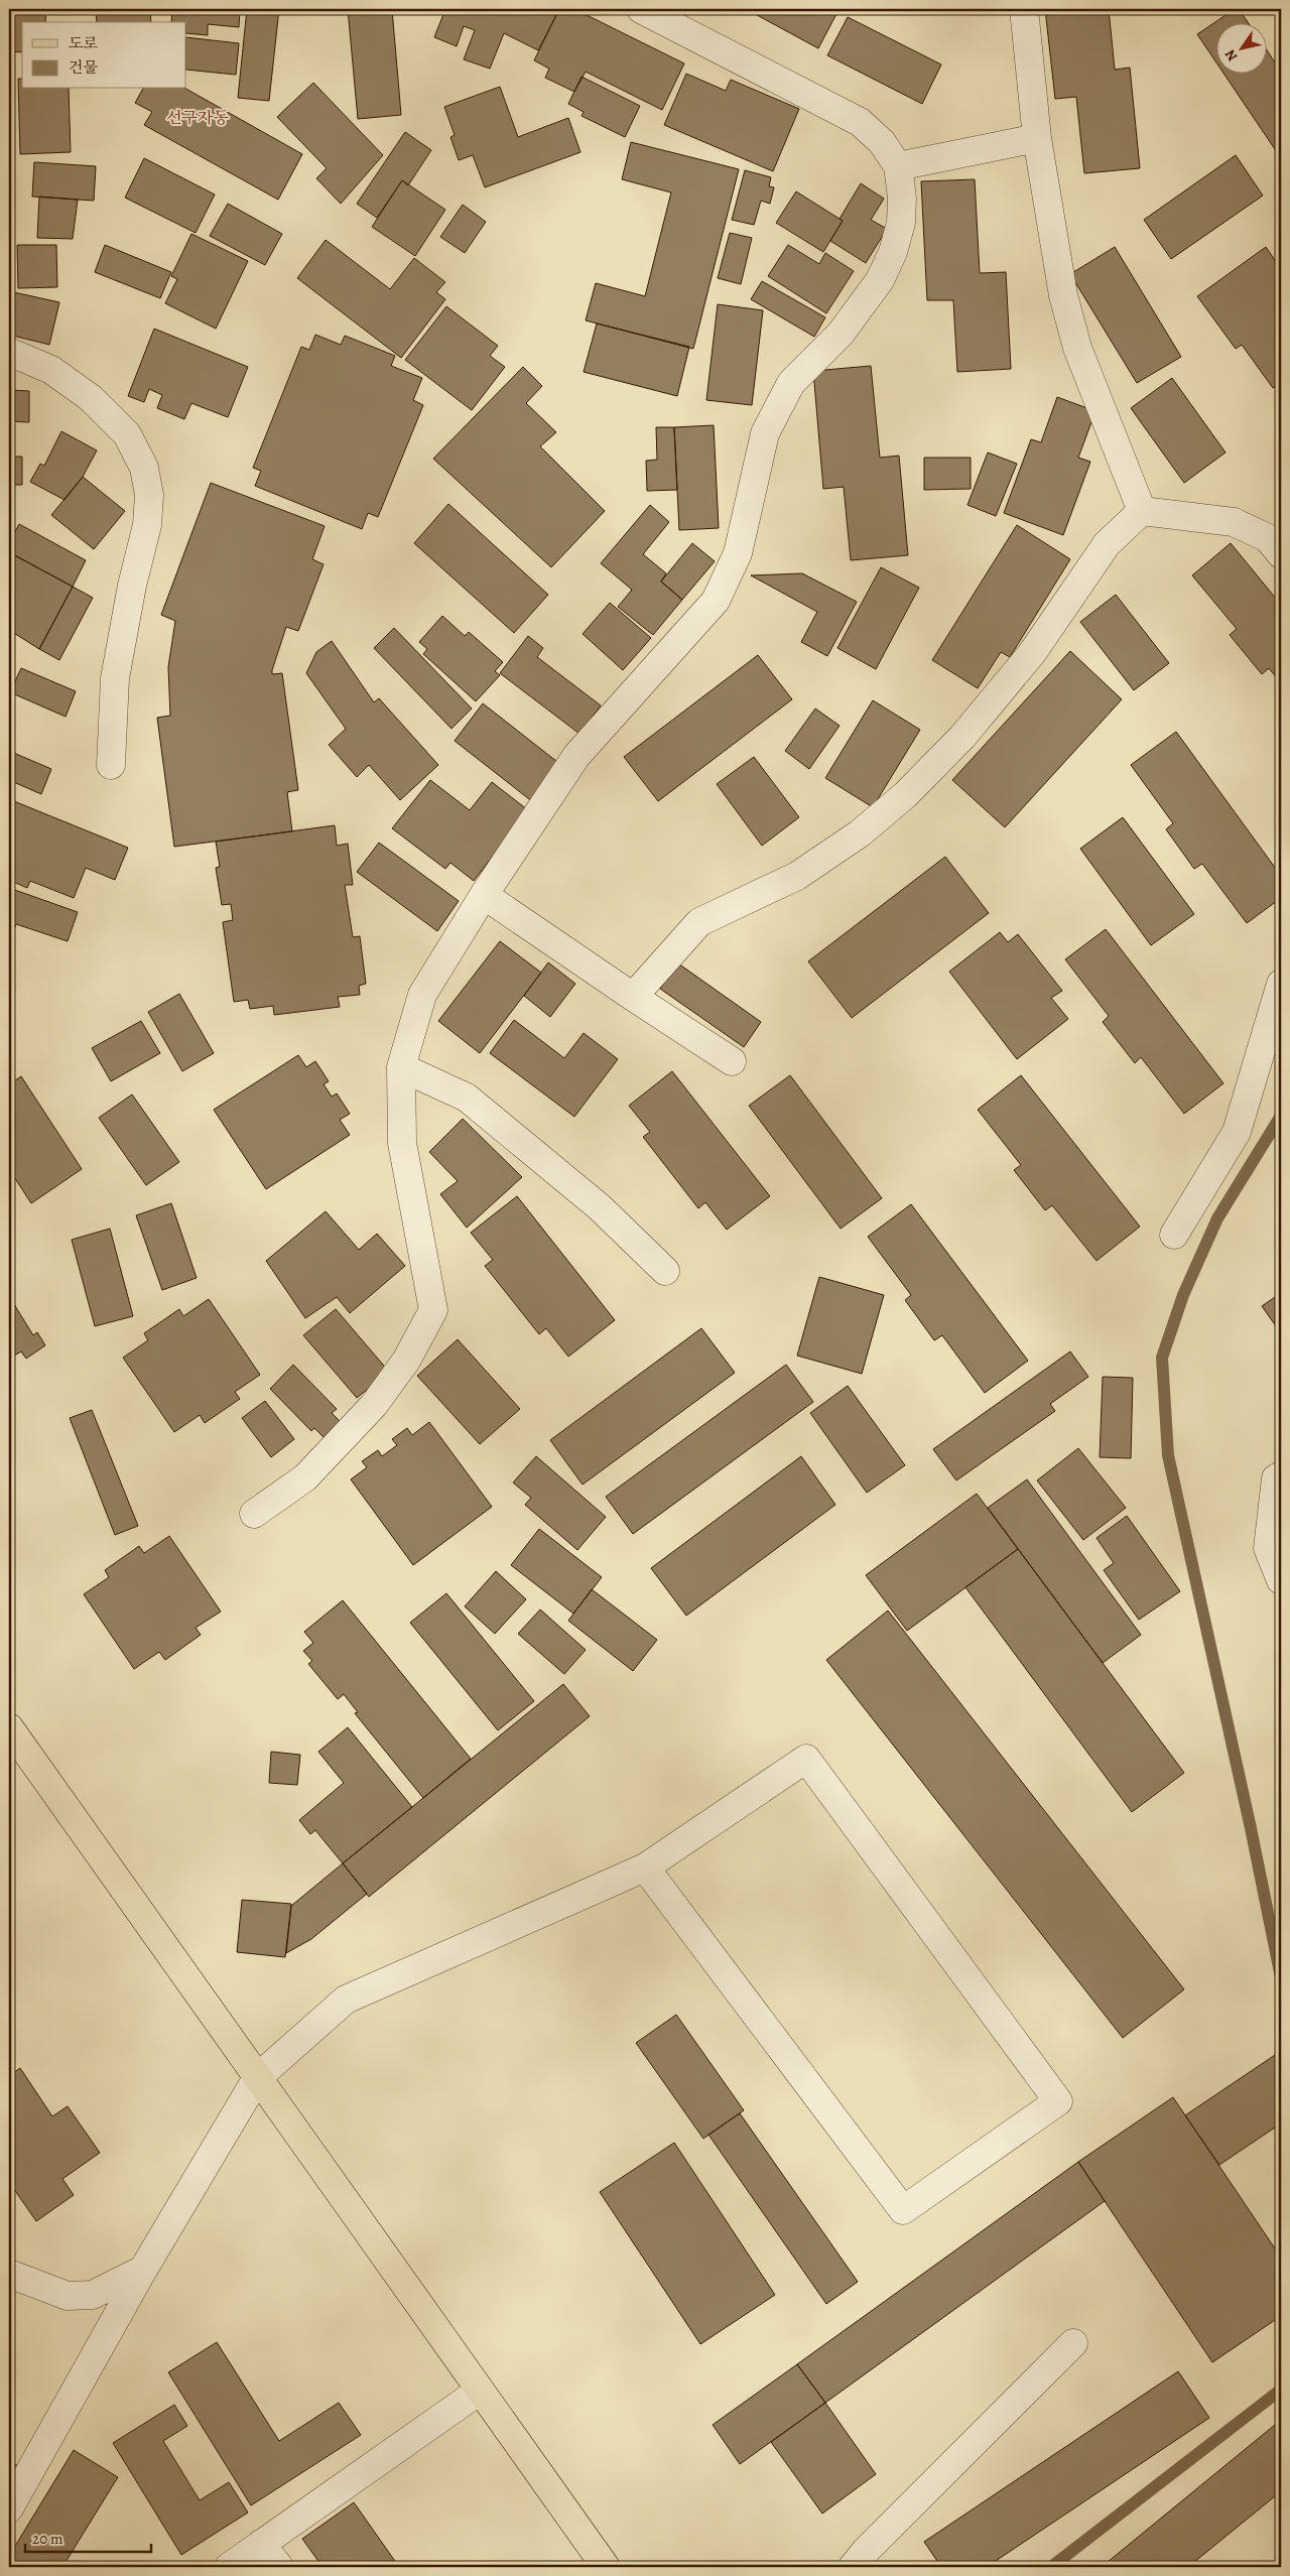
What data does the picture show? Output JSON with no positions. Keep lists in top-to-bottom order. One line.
{"districts":["선구자동"],"legend":["도로","건물"],"scale_bar":"20 m","north":"bottom left"}
